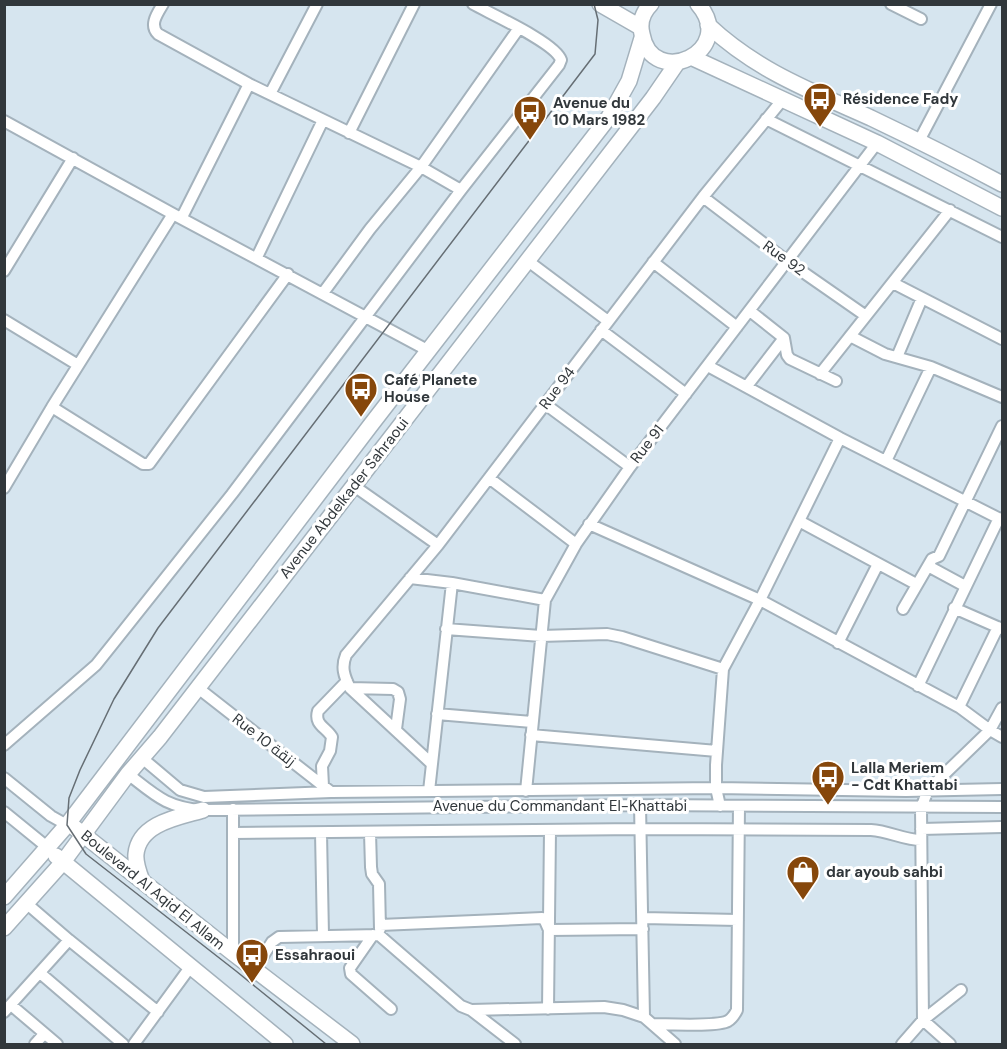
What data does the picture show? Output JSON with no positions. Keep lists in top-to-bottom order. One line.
{"streets":{"main road":["Avenue Abdelkader Sahraoui","Boulevard Al Aqid El Allam"],"street":["Rue 92","Rue 94","Rue 91","Rue 10 زنقة","Avenue du Commandant El-Khattabi"]},"crossings":[["Rue 92","Rue 94"],["Rue 92","Rue 91"],["Rue 91","Avenue du Commandant El-Khattabi"],["Avenue Abdelkader Sahraoui","Rue 10 زنقة"],["Avenue Abdelkader Sahraoui","Avenue du Commandant El-Khattabi"],["Avenue Abdelkader Sahraoui","Boulevard Al Aqid El Allam"],["Rue 10 زنقة","Avenue du Commandant El-Khattabi"]],"places":{"bus stop":["Résidence Fady","Avenue du 10 Mars 1982","Café Planete House","Lalla Meriem - Cdt Khattabi","Essahraoui"],"shop":["dar ayoub sahbi"]}}
